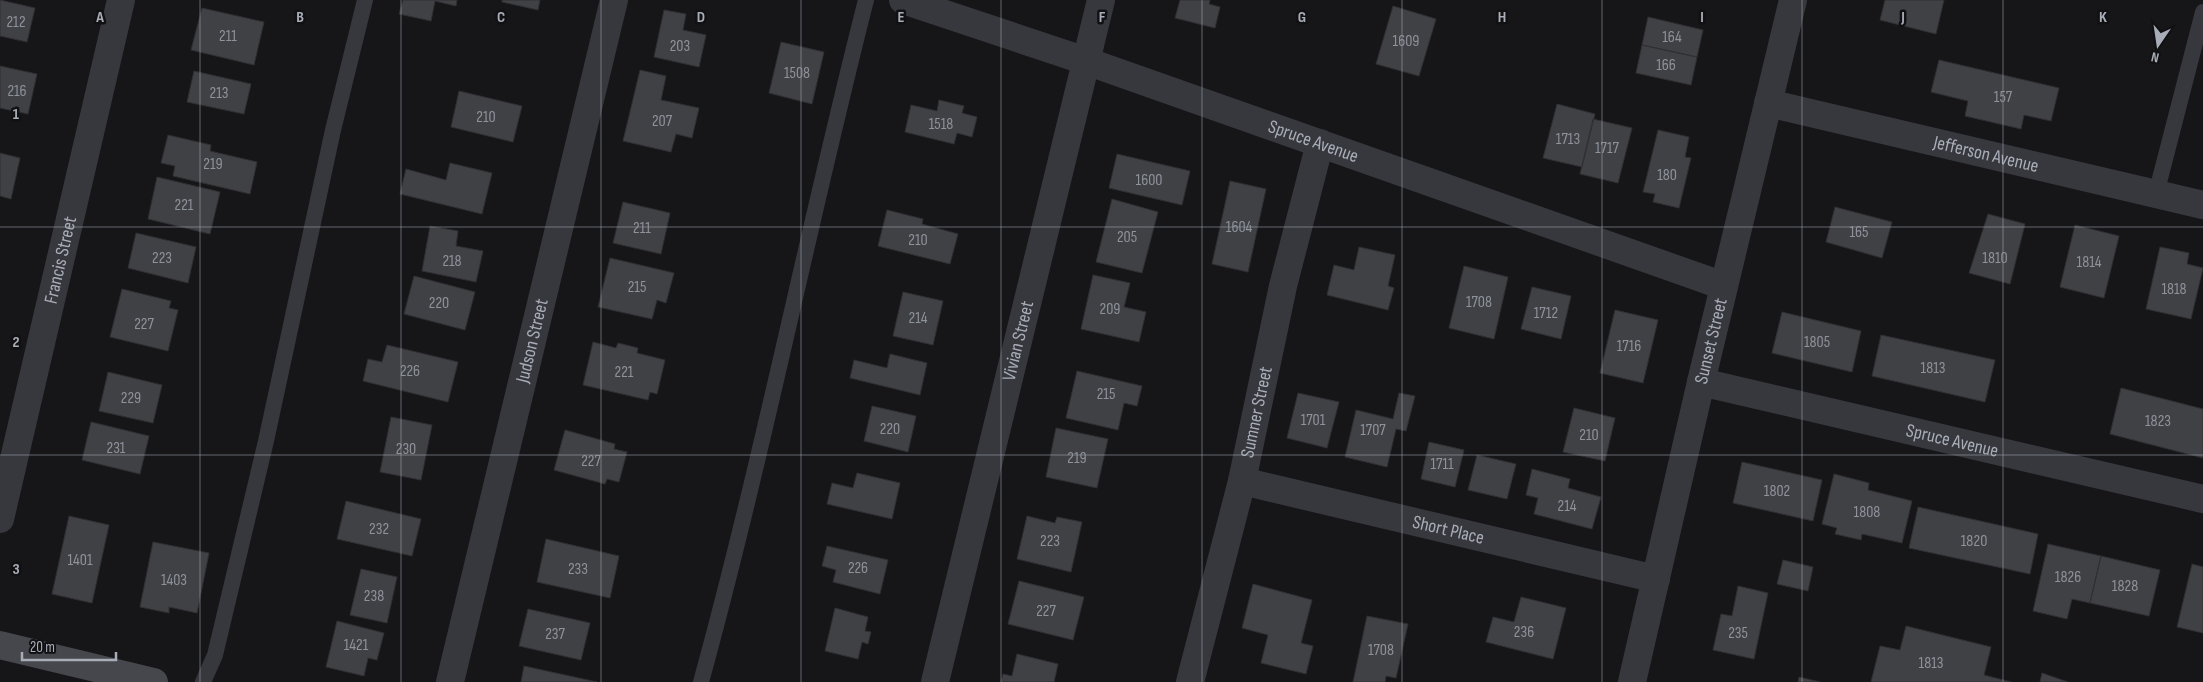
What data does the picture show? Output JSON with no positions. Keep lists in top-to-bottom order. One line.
{"streets":{"street":["Spruce Avenue","Jefferson Avenue","Francis Street","Judson Street","Vivian Street","Sunset Street","Sumner Street","Short Place"]},"crossings":[["Spruce Avenue","Vivian Street"],["Spruce Avenue","Sunset Street"],["Spruce Avenue","Sumner Street"],["Jefferson Avenue","Sunset Street"],["Sunset Street","Short Place"],["Sumner Street","Short Place"]],"house_numbers":["212","211","164","1609","203","166","1508","216","213","157","210","207","1518","1713","1717","219","180","1600","221","1604","211","165","205","210","223","1810","218","1814","215","1818","1708","220","209","1712","214","227","1805","1716","1813","226","221","215","229","1701","1823","220","1707","210","231","230","219","227","1711","1802","214","1808","232","223","1820","1401","226","233","1826","1403","1828","238","227","236","235","237","1421","1708","1813"],"scale_bar":"20 m","north":"bottom","grid":{"columns":["A","B","C","D","E","F","G","H","I","J","K"],"rows":["1","2","3"]}}
